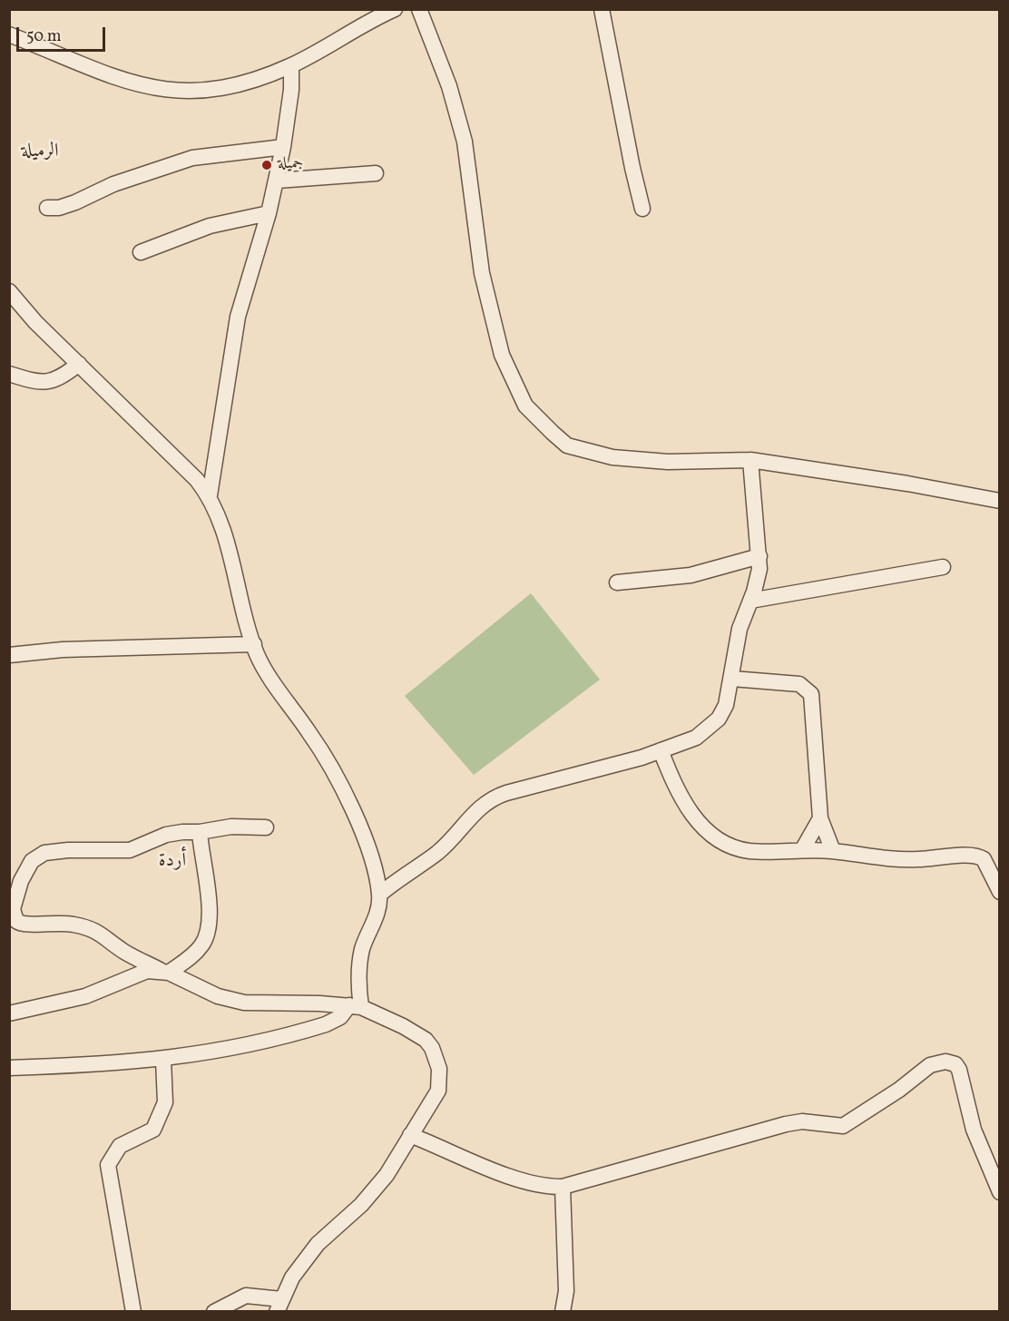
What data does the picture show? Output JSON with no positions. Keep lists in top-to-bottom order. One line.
{"districts":["الرميلة","أردة"],"places":["جميلة"],"scale_bar":"50 m"}
